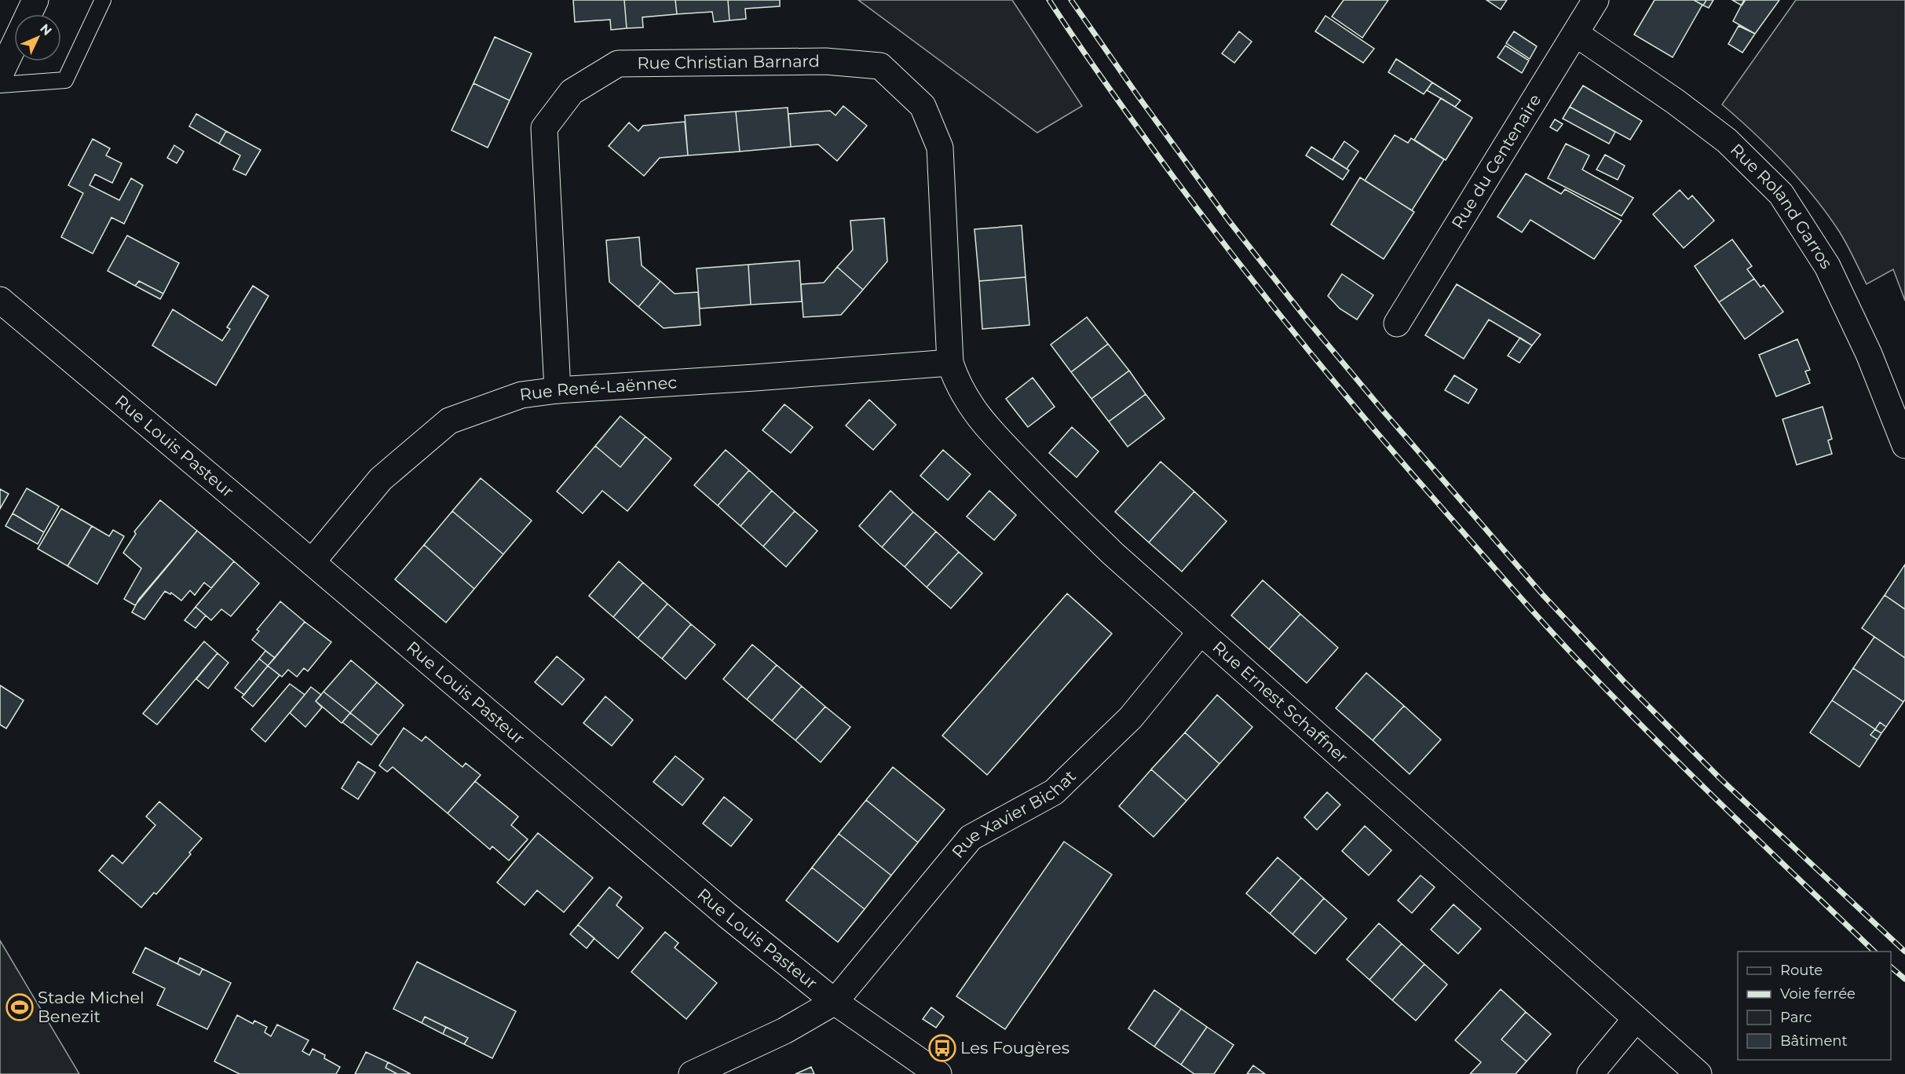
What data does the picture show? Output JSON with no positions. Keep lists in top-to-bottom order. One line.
{"streets":{"street":["Rue Christian Barnard","Rue du Centenaire","Rue Roland Garros","Rue René-Laënnec","Rue Louis Pasteur","Rue Ernest Schaffner","Rue Xavier Bichat"]},"crossings":[["Rue Christian Barnard","Rue René-Laënnec"],["Rue Christian Barnard","Rue Ernest Schaffner"],["Rue du Centenaire","Rue Roland Garros"],["Rue René-Laënnec","Rue Louis Pasteur"],["Rue René-Laënnec","Rue Ernest Schaffner"],["Rue Louis Pasteur","Rue Xavier Bichat"],["Rue Ernest Schaffner","Rue Xavier Bichat"]],"places":{"sports":["Stade Michel Benezit"],"bus stop":["Les Fougères"]},"legend":["Route","Voie ferrée","Parc","Bâtiment"],"north":"top right"}
